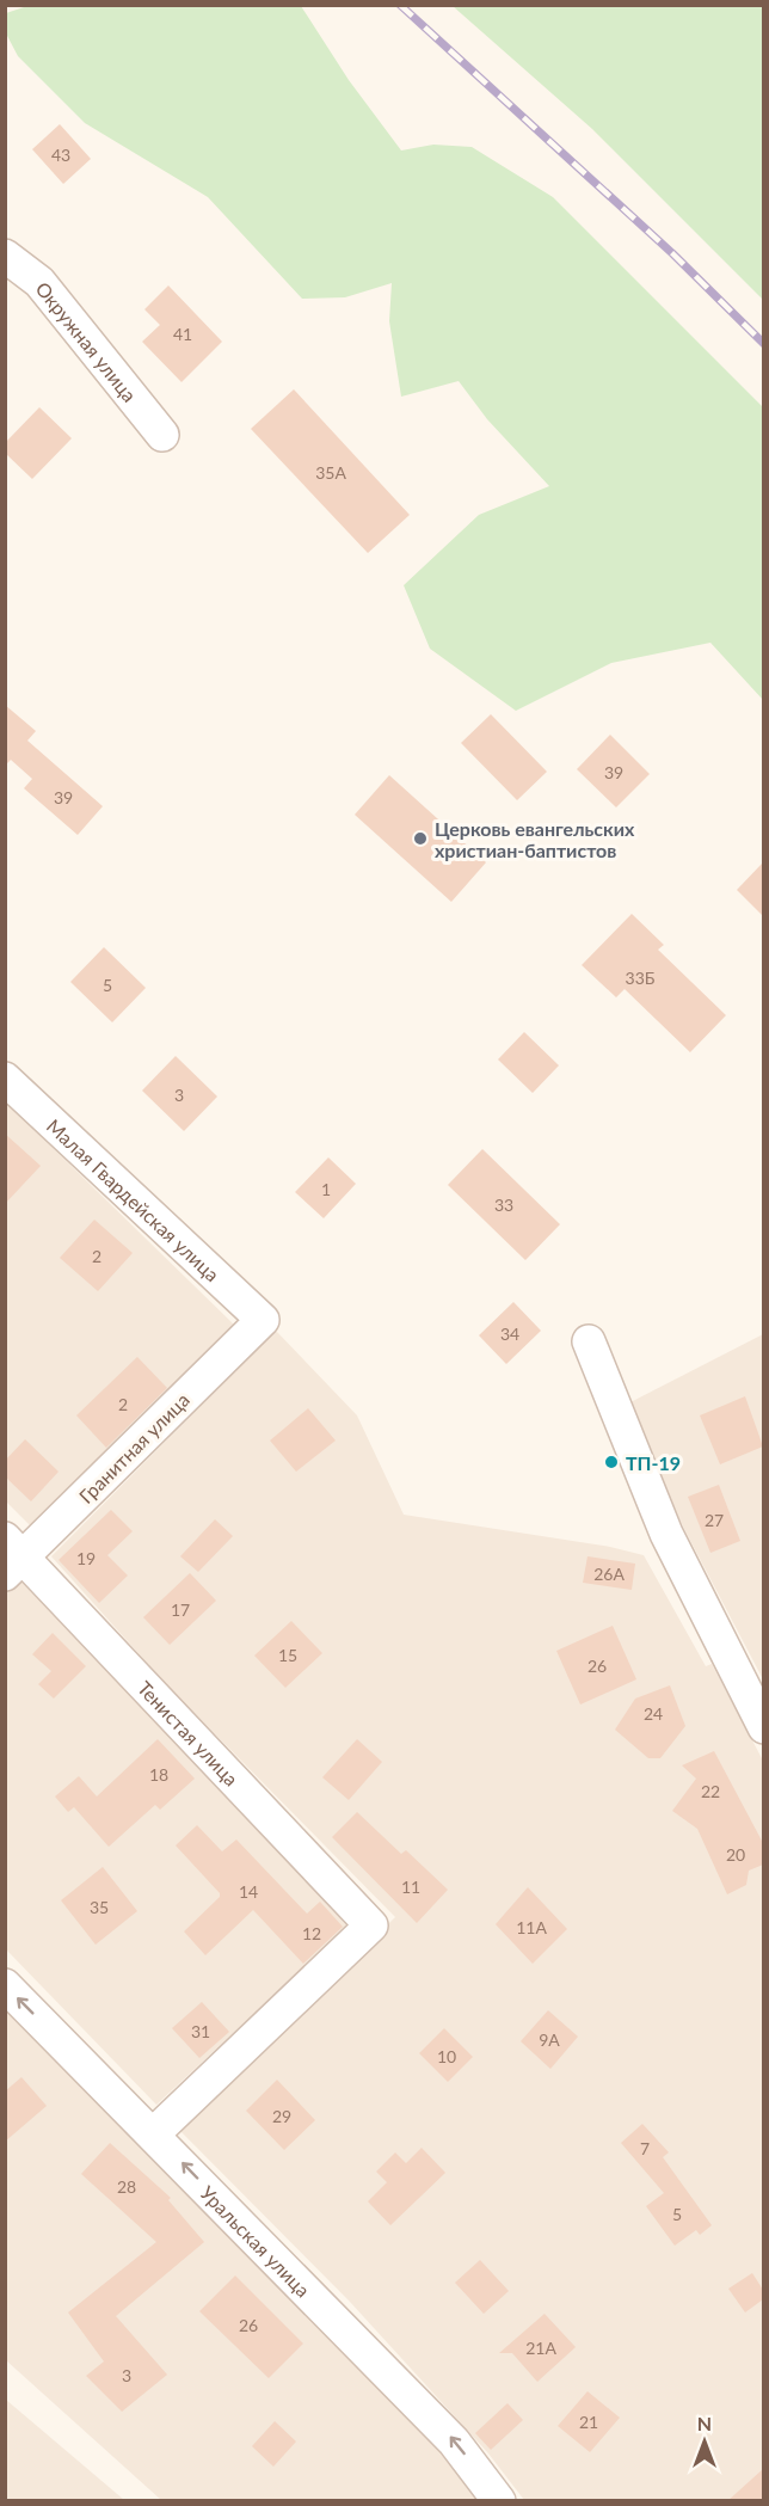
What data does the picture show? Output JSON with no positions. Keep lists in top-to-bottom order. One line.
{"streets":{"street":["Окружная улица","Малая Гвардейская улица","Гранитная улица","Тенистая улица","Уральская улица"]},"crossings":[["Малая Гвардейская улица","Гранитная улица"],["Гранитная улица","Тенистая улица"],["Тенистая улица","Уральская улица"]],"one_way":["Уральская улица"],"places":["Церковь евангельских христиан-баптистов","ТП-19"],"house_numbers":["43","41","35А","39","39","33Б","5","3","1","33","2","34","2","27","19","26А","17","15","26","24","18","22","20","11","14","35","11А","12","31","9А","10","29","7","28","5","26","21А","3","21"],"north":"top"}
